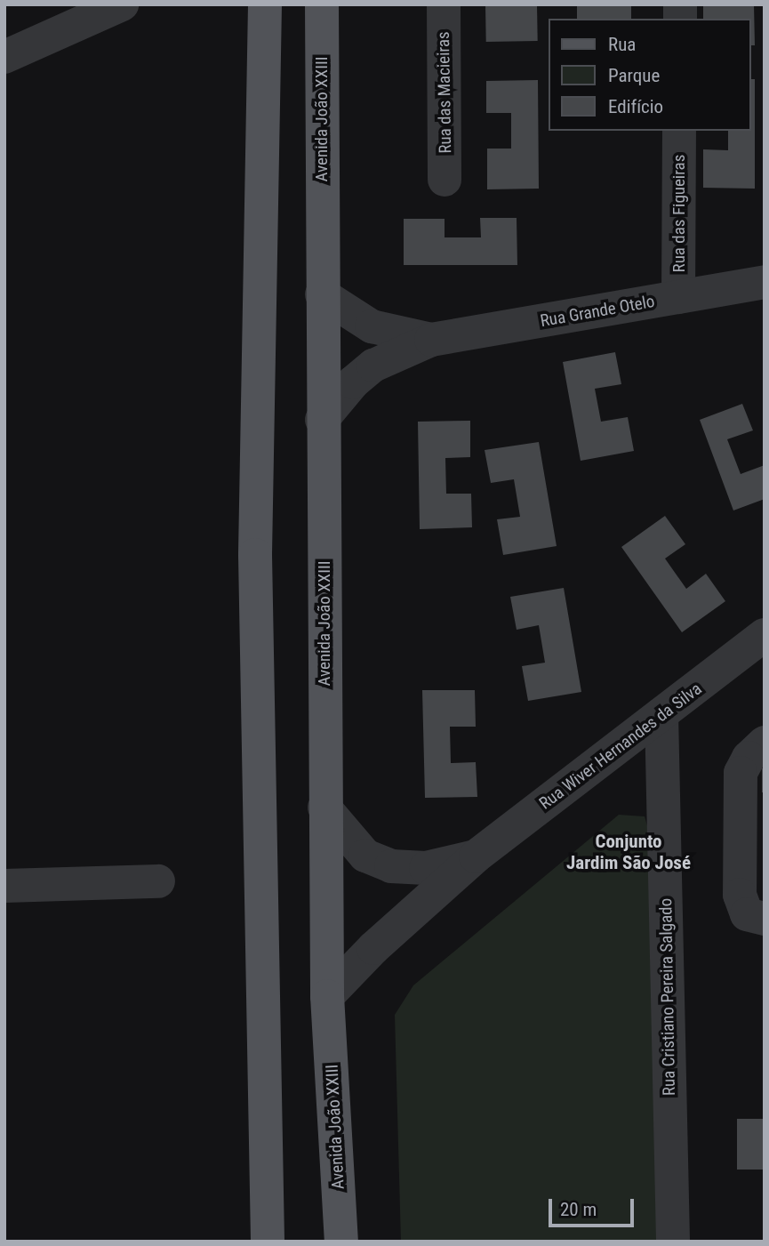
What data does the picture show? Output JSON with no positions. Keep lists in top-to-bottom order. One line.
{"streets":{"main road":["Avenida João XXIII"],"street":["Rua das Macieiras","Rua das Figueiras","Rua Grande Otelo","Rua Wiver Hernandes da Silva","Rua Cristiano Pereira Salgado"]},"crossings":[["Avenida João XXIII","Rua Grande Otelo"],["Avenida João XXIII","Rua Wiver Hernandes da Silva"],["Rua das Figueiras","Rua Grande Otelo"],["Rua Wiver Hernandes da Silva","Rua Cristiano Pereira Salgado"]],"districts":["Conjunto Jardim São José"],"legend":["Rua","Parque","Edifício"],"scale_bar":"20 m"}
